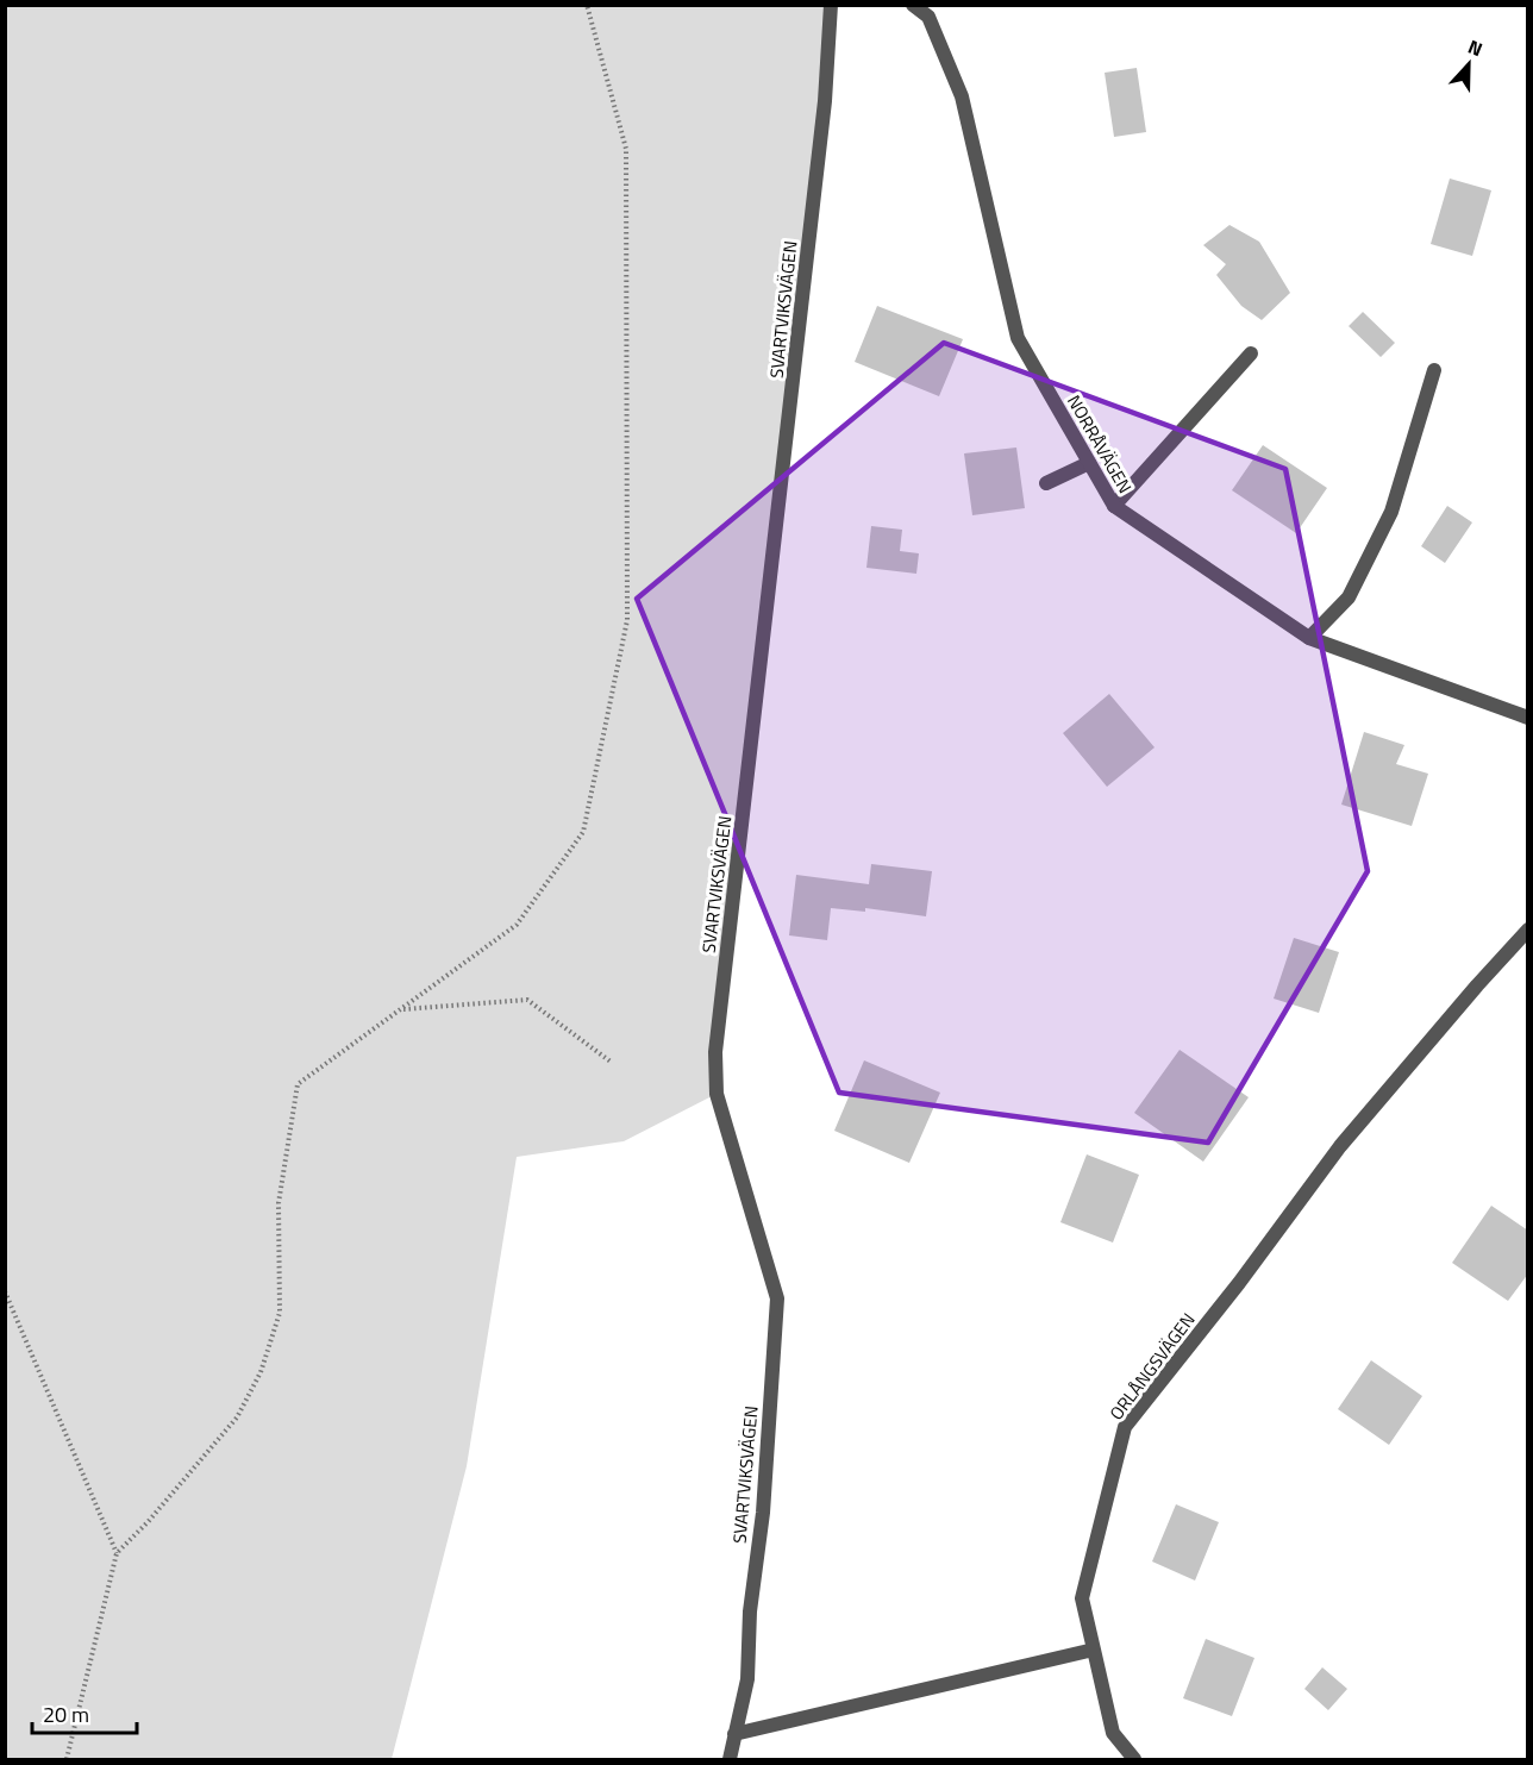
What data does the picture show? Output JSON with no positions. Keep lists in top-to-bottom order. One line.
{"streets":{"street":["SVARTVIKSVÄGEN","NORRÅVÄGEN","ORLÅNGSVÄGEN"]},"scale_bar":"20 m","north":"top"}
